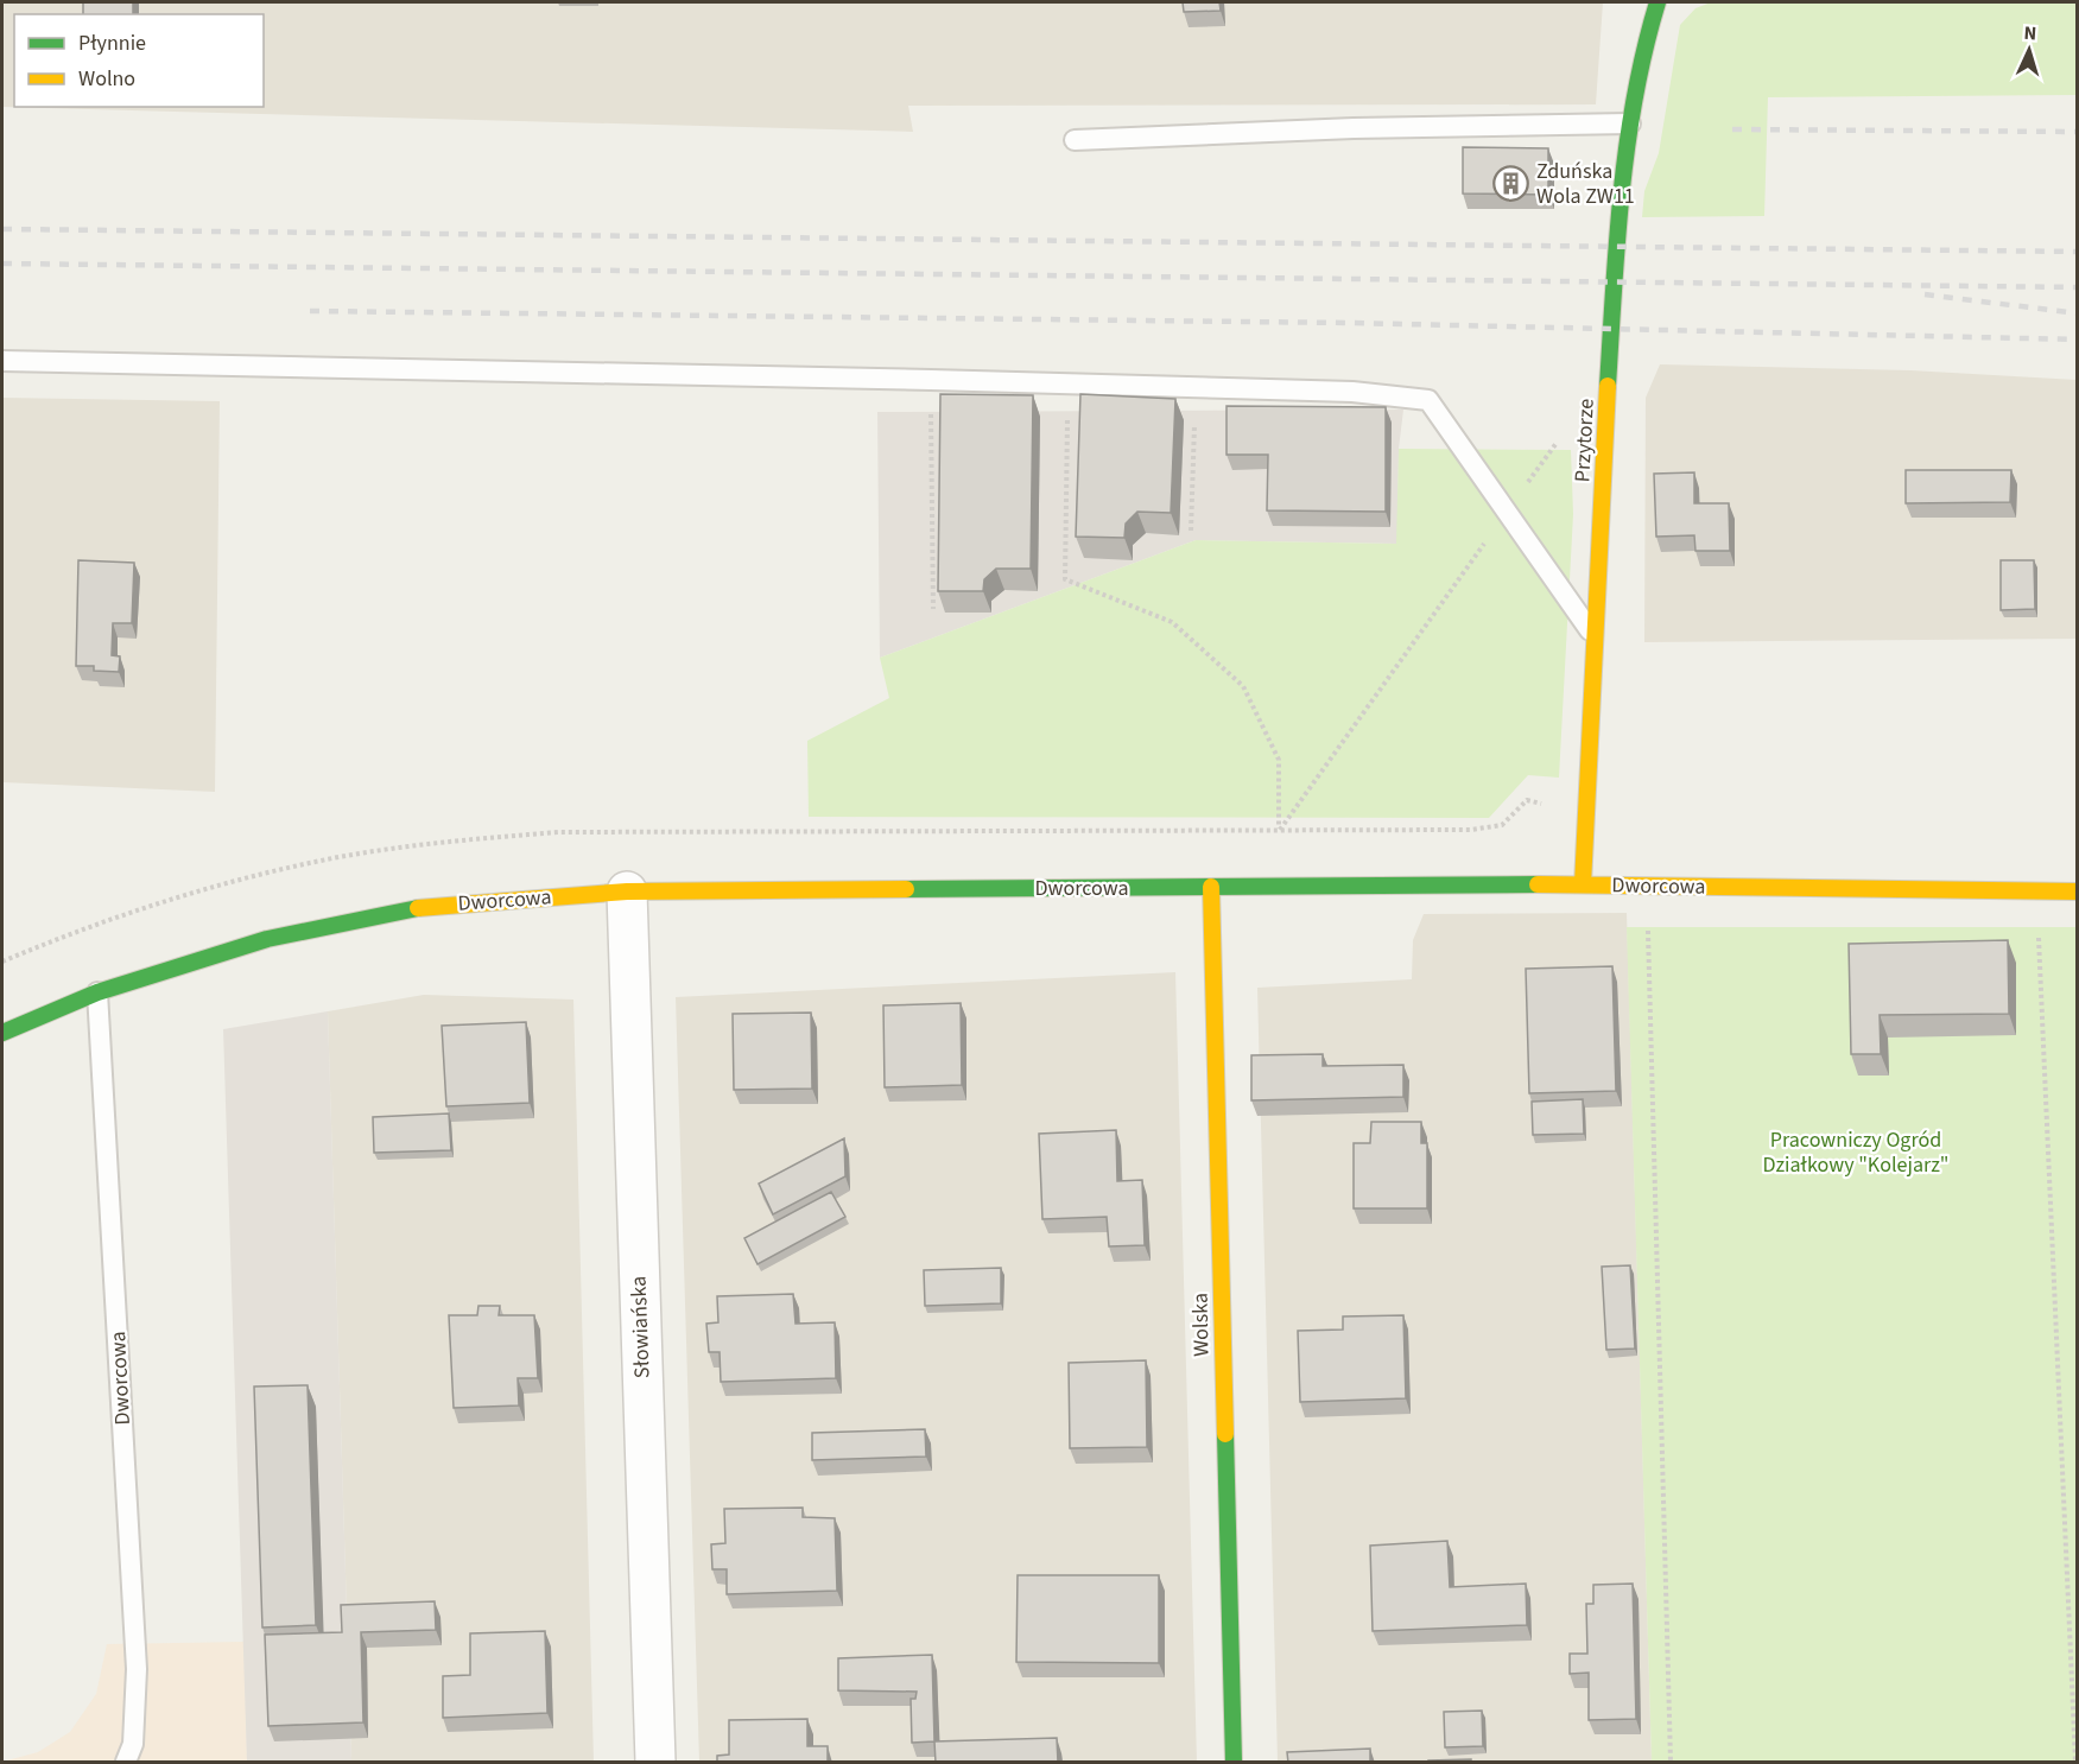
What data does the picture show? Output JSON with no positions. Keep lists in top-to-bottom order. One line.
{"streets":{"street":["Przytorze","Dworcowa","Wolska","Słowiańska"]},"crossings":[["Przytorze","Dworcowa"],["Dworcowa","Wolska"],["Dworcowa","Słowiańska"]],"parks":["Pracowniczy Ogród Działkowy \"Kolejarz\""],"places":{"building":["Zduńska Wola ZW11"]},"legend":["Płynnie","Wolno"],"north":"top"}
